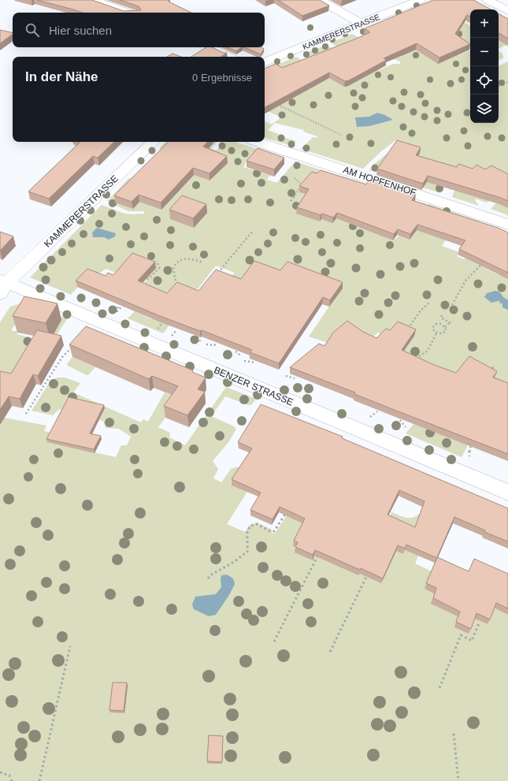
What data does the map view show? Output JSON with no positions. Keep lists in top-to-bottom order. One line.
{"streets":{"street":["KAMMERERSTRASSE","AM HOPFENHOF","BENZER STRASSE"]},"crossings":[["KAMMERERSTRASSE","BENZER STRASSE"]],"page":{"map_buttons":["+","−"],"search":"Hier suchen","heading":["In der Nähe","0 Ergebnisse"]}}
